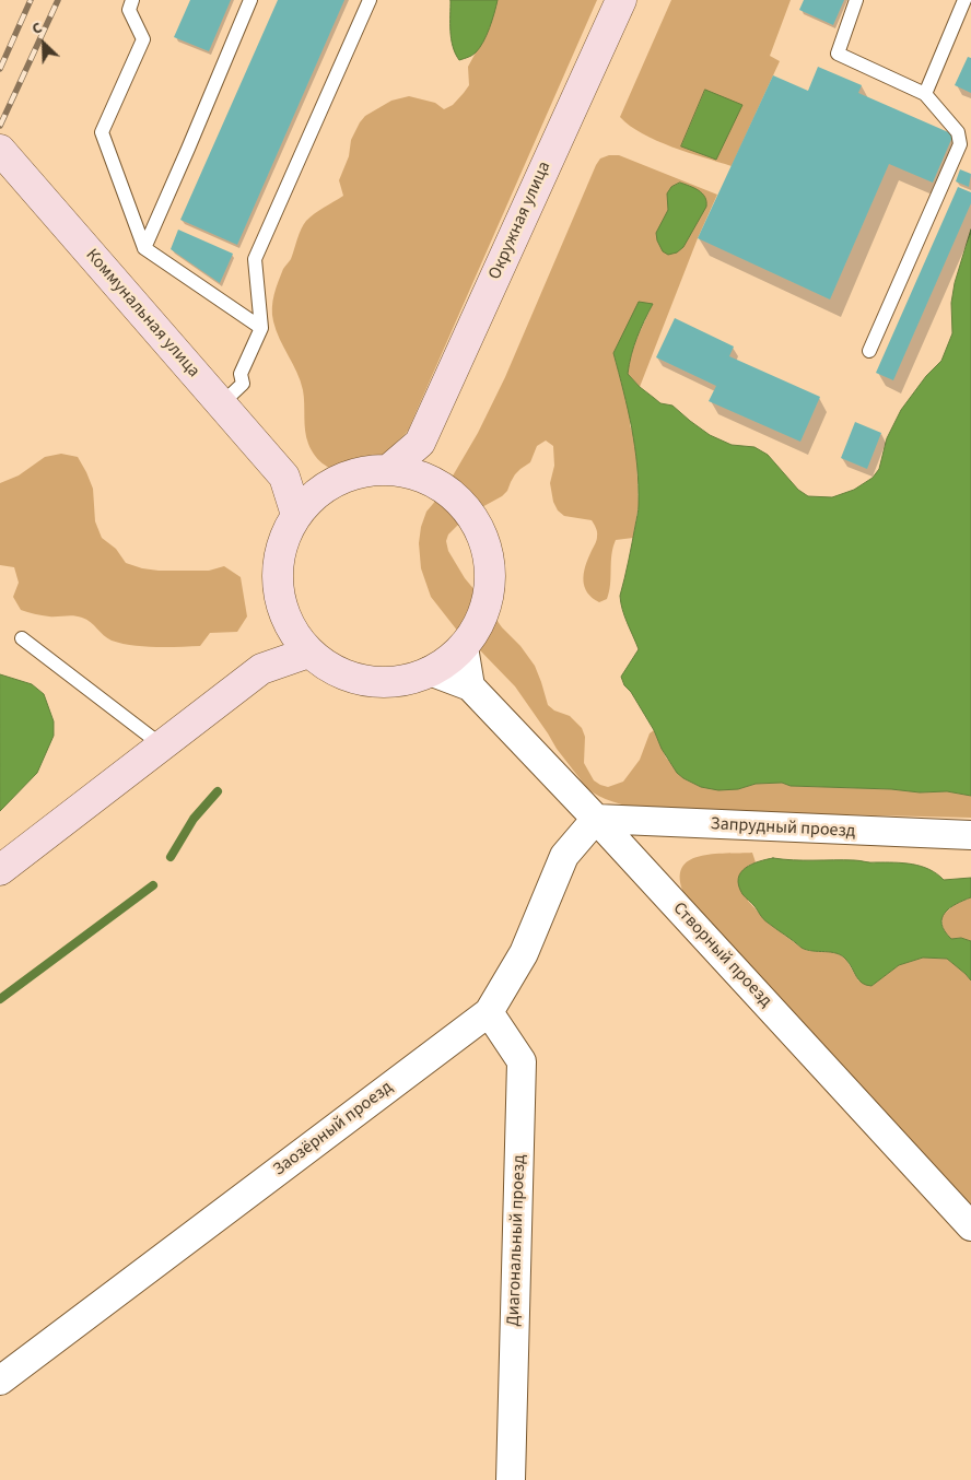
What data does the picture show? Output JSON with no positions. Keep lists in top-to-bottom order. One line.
{"streets":{"main road":["Окружная улица","Коммунальная улица"],"street":["Запрудный проезд","Створный проезд","Заозёрный проезд","Диагональный проезд"]},"crossings":[["Запрудный проезд","Створный проезд"],["Запрудный проезд","Заозёрный проезд"],["Створный проезд","Заозёрный проезд"],["Заозёрный проезд","Диагональный проезд"]],"north":"top left"}
